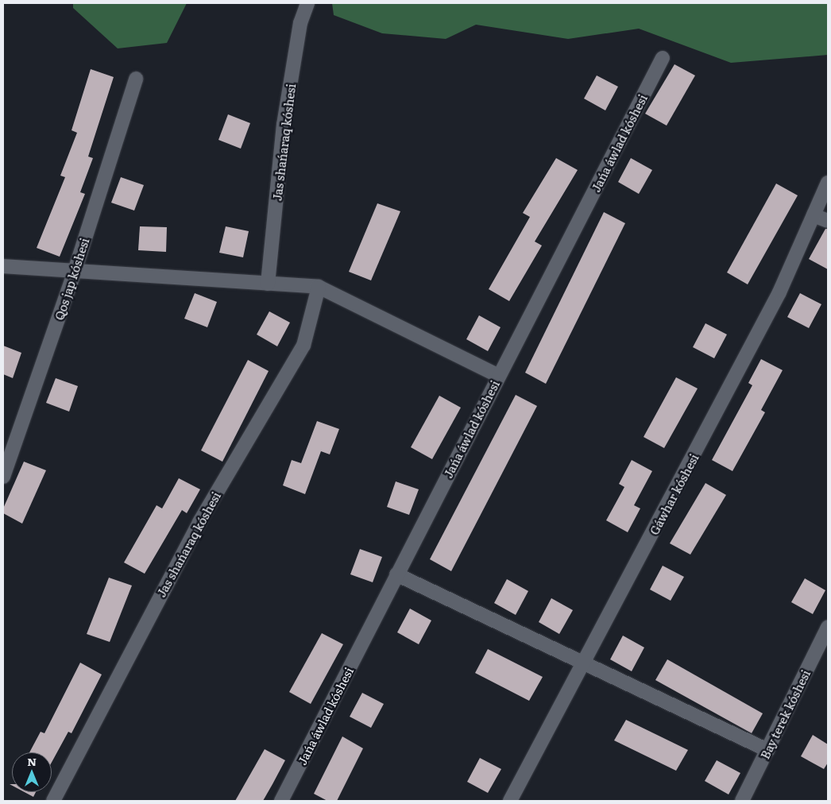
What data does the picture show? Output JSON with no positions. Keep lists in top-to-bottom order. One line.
{"streets":{"street":["Jas shańaraq kóshesi","Jańa áwlad kóshesi","Qos jap kóshesi","Gáwhar kóshesi","Bay terek kóshesi"]},"north":"top"}
